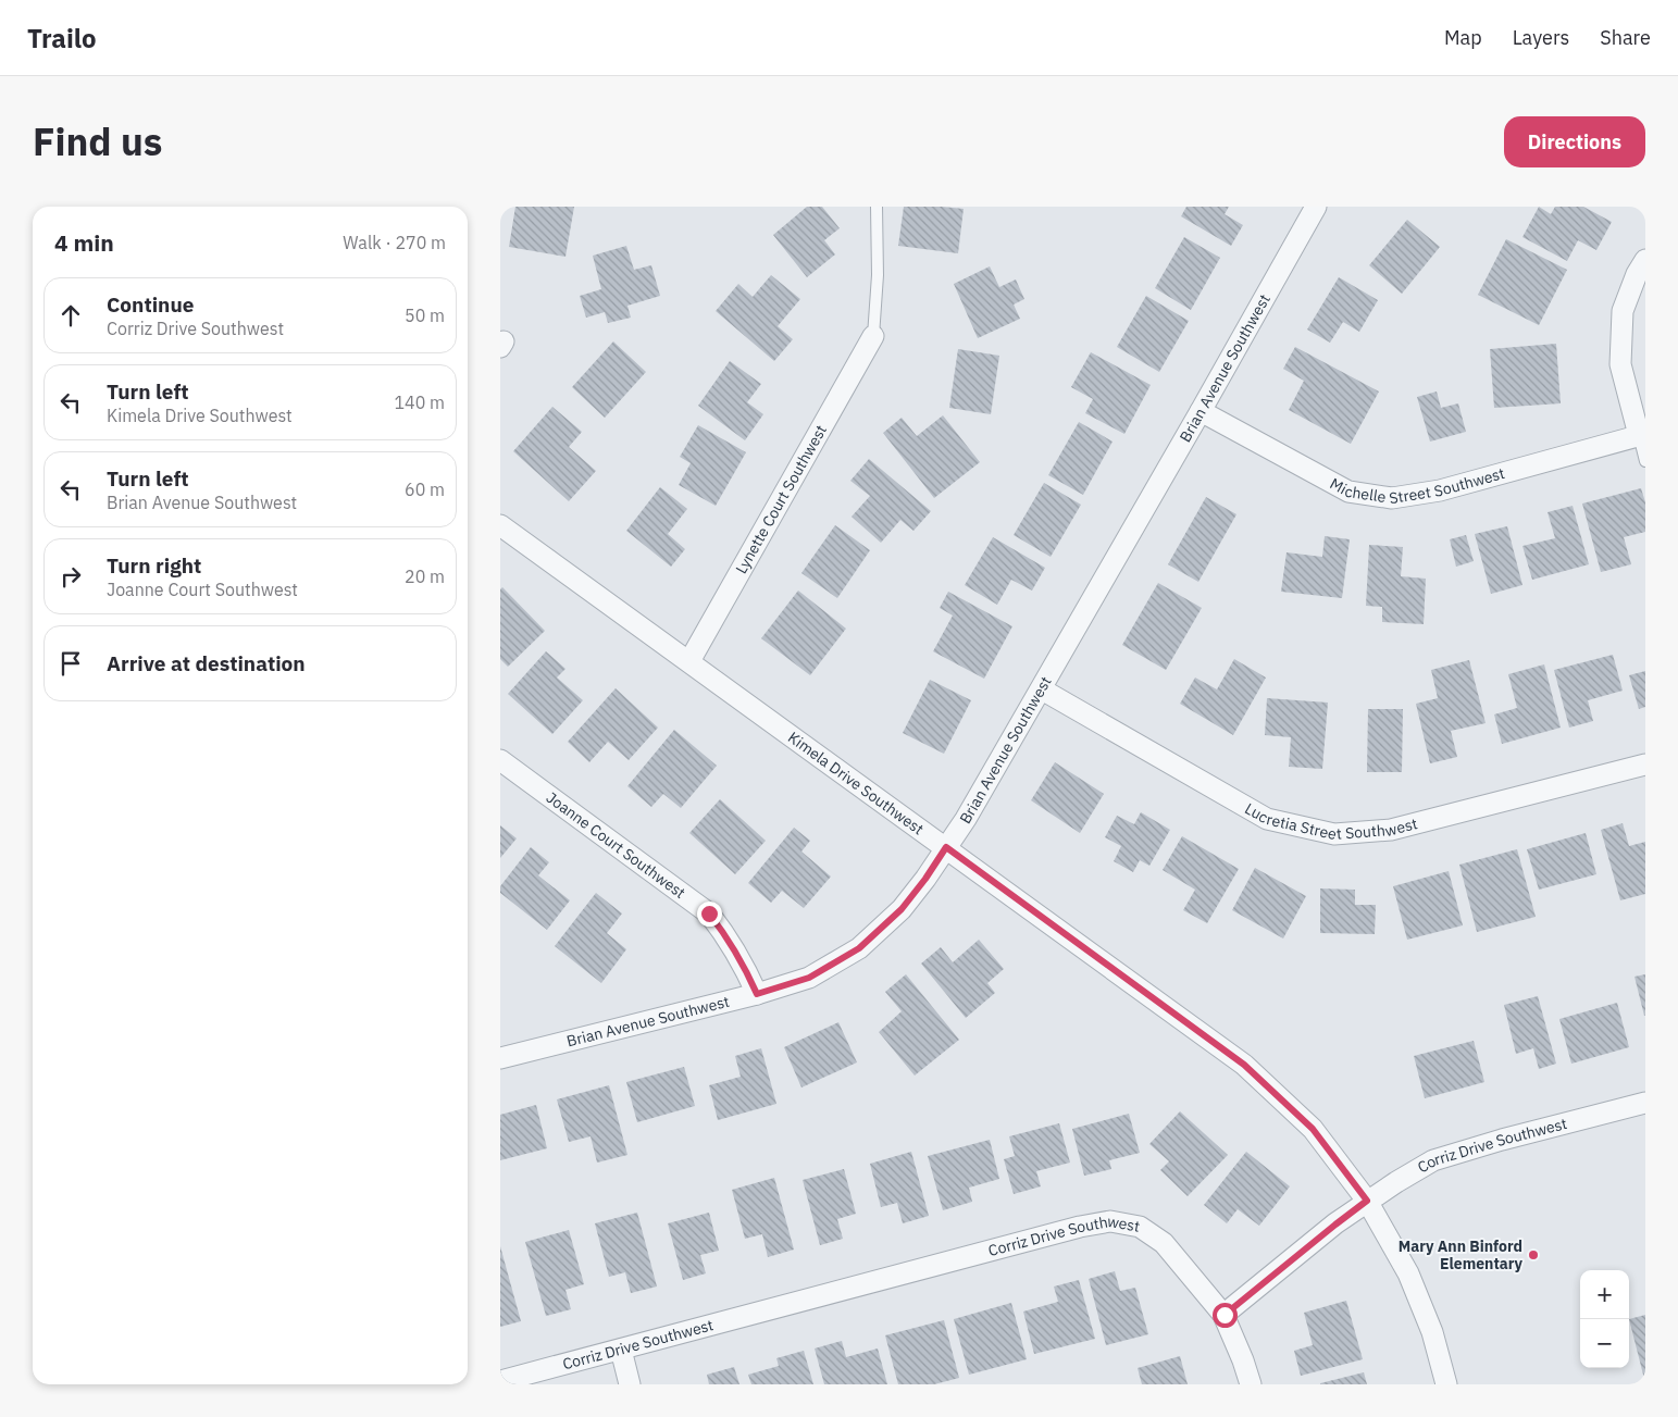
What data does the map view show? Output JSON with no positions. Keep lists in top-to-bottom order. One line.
{"streets":{"street":["Brian Avenue Southwest","Michelle Street Southwest","Lynette Court Southwest","Kimela Drive Southwest","Lucretia Street Southwest","Joanne Court Southwest","Corriz Drive Southwest"]},"crossings":[["Brian Avenue Southwest","Michelle Street Southwest"],["Brian Avenue Southwest","Kimela Drive Southwest"],["Brian Avenue Southwest","Lucretia Street Southwest"],["Brian Avenue Southwest","Joanne Court Southwest"],["Lynette Court Southwest","Kimela Drive Southwest"],["Kimela Drive Southwest","Corriz Drive Southwest"]],"places":["Mary Ann Binford Elementary"],"page":{"header":"Trailo","nav":["Map","Layers","Share"],"title":"Find us","buttons":"Directions","heading":["4 min","Walk · 270 m"],"list":[["Continue","Corriz Drive Southwest","50 m"],["Turn left","Kimela Drive Southwest","140 m"],["Turn left","Brian Avenue Southwest","60 m"],["Turn right","Joanne Court Southwest","20 m"],"Arrive at destination"],"map_buttons":["+","−"]}}
